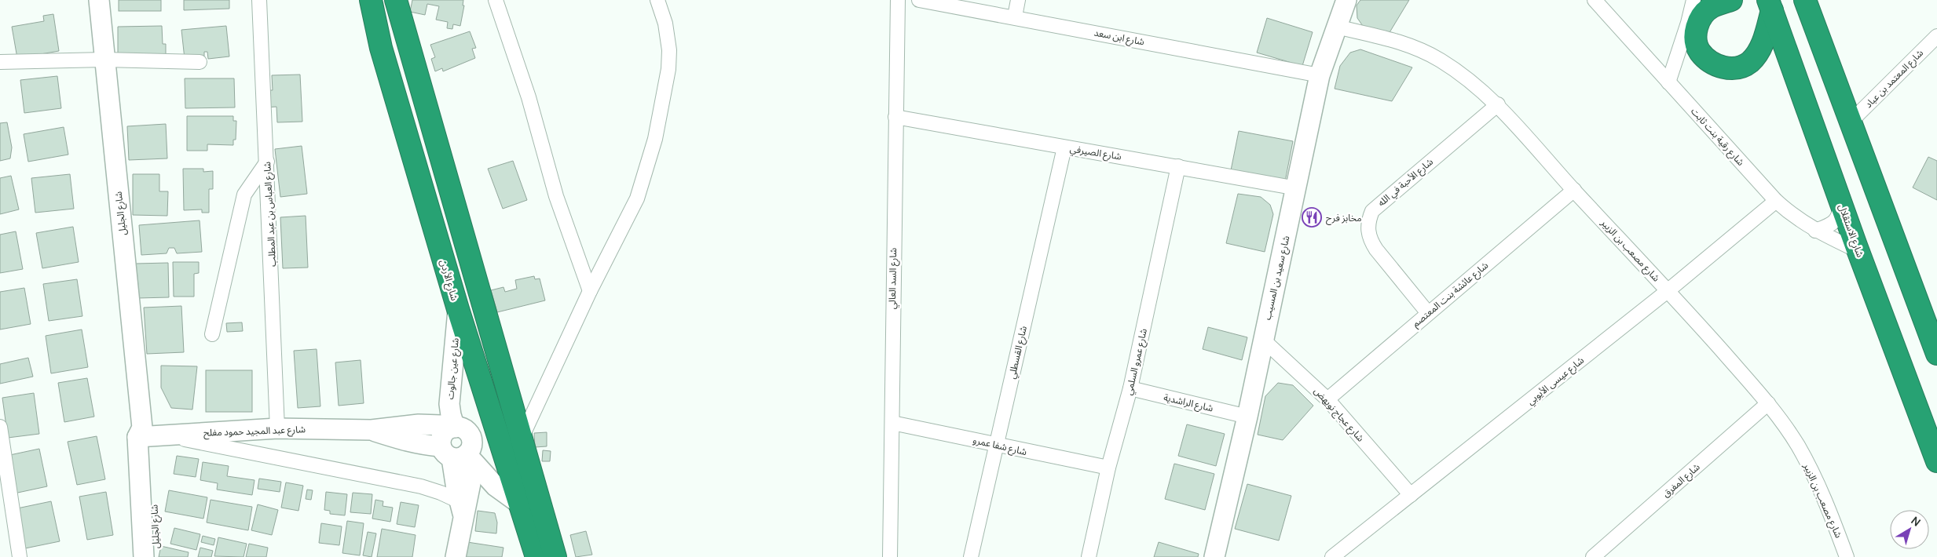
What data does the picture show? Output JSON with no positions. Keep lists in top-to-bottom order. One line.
{"streets":{"highway":["شارع الاستقلال","شارع الأردن"],"street":["شارع ابن سعد","شارع المعتمد بن عباد","شارع رقية بنت ثابت","شارع الصيرفي","شارع الأحبة في الله","شارع الجليل","شارع العباس بن عبد المطلب","شارع مصعب بن الزبير","شارع سعيد بن المسيب","شارع السد العالي","شارع عائشة بنت المعتصم","شارع القسطلي","شارع عمرو السلمي","شارع عين جالوت","شارع عيسى الأيوبي","شارع الراشدية","شارع عجاج نويهض","شارع عبد المجيد حمود مفلح","شارع شفا عمرو","شارع المفرق"]},"crossings":[["شارع ابن سعد","شارع سعيد بن المسيب"],["شارع رقية بنت ثابت","شارع الاستقلال"],["شارع رقية بنت ثابت","شارع عيسى الأيوبي"],["شارع الصيرفي","شارع سعيد بن المسيب"],["شارع الصيرفي","شارع السد العالي"],["شارع الصيرفي","شارع القسطلي"],["شارع الصيرفي","شارع عمرو السلمي"],["شارع الأحبة في الله","شارع مصعب بن الزبير"],["شارع الأحبة في الله","شارع عائشة بنت المعتصم"],["شارع الجليل","شارع عبد المجيد حمود مفلح"],["شارع العباس بن عبد المطلب","شارع عبد المجيد حمود مفلح"],["شارع مصعب بن الزبير","شارع سعيد بن المسيب"],["شارع مصعب بن الزبير","شارع عائشة بنت المعتصم"],["شارع مصعب بن الزبير","شارع عيسى الأيوبي"],["شارع مصعب بن الزبير","شارع المفرق"],["شارع سعيد بن المسيب","شارع الراشدية"],["شارع سعيد بن المسيب","شارع عجاج نويهض"],["شارع السد العالي","شارع شفا عمرو"],["شارع الأردن","شارع عين جالوت"],["شارع عائشة بنت المعتصم","شارع عجاج نويهض"],["شارع القسطلي","شارع شفا عمرو"],["شارع عمرو السلمي","شارع الراشدية"],["شارع عمرو السلمي","شارع شفا عمرو"],["شارع عين جالوت","شارع عبد المجيد حمود مفلح"],["شارع عيسى الأيوبي","شارع عجاج نويهض"]],"places":{"restaurant":["مخابز فرح"]},"north":"top right"}
